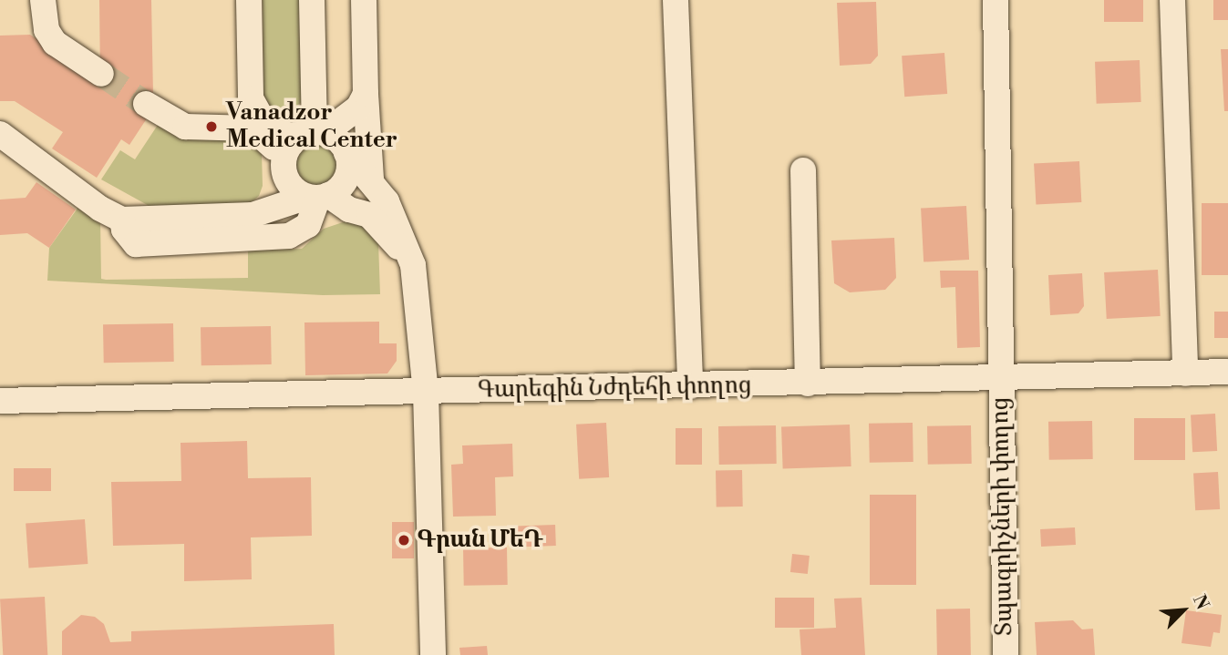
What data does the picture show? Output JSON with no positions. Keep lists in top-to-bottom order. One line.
{"streets":{"street":["Գարեգին Նժդեհի փողոց","Տպագրիչների փողոց"]},"crossings":[["Գարեգին Նժդեհի փողոց","Տպագրիչների փողոց"]],"places":["Vanadzor Medical Center","Գրան ՄեԴ"],"north":"top right"}
